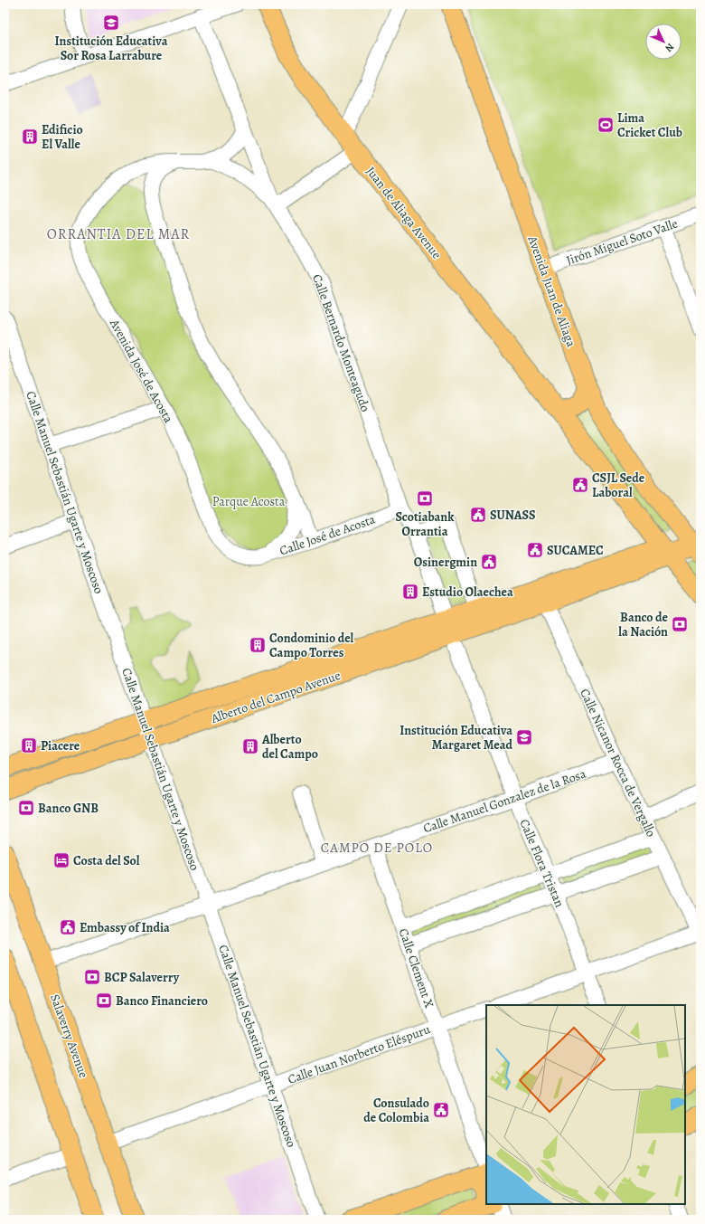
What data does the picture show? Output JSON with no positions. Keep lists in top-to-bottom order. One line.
{"streets":{"main road":["Juan de Aliaga Avenue","Avenida Juan de Aliaga","Alberto del Campo Avenue","Salaverry Avenue"],"street":["Jirón Miguel Soto Valle","Calle Bernardo Monteagudo","Avenida José de Acosta","Calle Manuel Sebastián Ugarte y Moscoso","Calle José de Acosta","Calle Nicanor Rocca de Vergallo","Calle Manuel Gonzalez de la Rosa","Calle Flora Tristan","Calle Clement X","Calle Juan Norberto Eléspuru"]},"crossings":[["Jirón Miguel Soto Valle","Avenida Juan de Aliaga"],["Calle Bernardo Monteagudo","Avenida José de Acosta"],["Calle Bernardo Monteagudo","Calle José de Acosta"],["Calle Bernardo Monteagudo","Alberto del Campo Avenue"],["Calle Bernardo Monteagudo","Calle Flora Tristan"],["Avenida José de Acosta","Calle José de Acosta"],["Calle Manuel Sebastián Ugarte y Moscoso","Alberto del Campo Avenue"],["Calle Manuel Sebastián Ugarte y Moscoso","Calle Manuel Gonzalez de la Rosa"],["Calle Manuel Sebastián Ugarte y Moscoso","Calle Juan Norberto Eléspuru"],["Alberto del Campo Avenue","Calle Nicanor Rocca de Vergallo"],["Alberto del Campo Avenue","Calle Flora Tristan"],["Calle Nicanor Rocca de Vergallo","Calle Manuel Gonzalez de la Rosa"],["Calle Manuel Gonzalez de la Rosa","Calle Flora Tristan"],["Calle Manuel Gonzalez de la Rosa","Calle Clement X"],["Calle Manuel Gonzalez de la Rosa","Salaverry Avenue"],["Calle Clement X","Calle Juan Norberto Eléspuru"],["Salaverry Avenue","Calle Juan Norberto Eléspuru"]],"districts":["ORRANTIA DEL MAR","CAMPO DE POLO"],"parks":["Parque Acosta"],"places":{"school or university":["Institución Educativa Sor Rosa Larrabure","Institución Educativa Margaret Mead"],"sports":["Lima Cricket Club"],"building":["Edificio El Valle","Estudio Olaechea","Condominio del Campo Torres","Piacere","Alberto del Campo"],"public building":["CSJL Sede Laboral","SUNASS","SUCAMEC","Osinergmin","Embassy of India","Consulado de Colombia"],"bank":["Scotiabank Orrantia","Banco de la Nación","Banco GNB","BCP Salaverry","Banco Financiero"],"hotel":["Costa del Sol"]},"north":"bottom right"}
